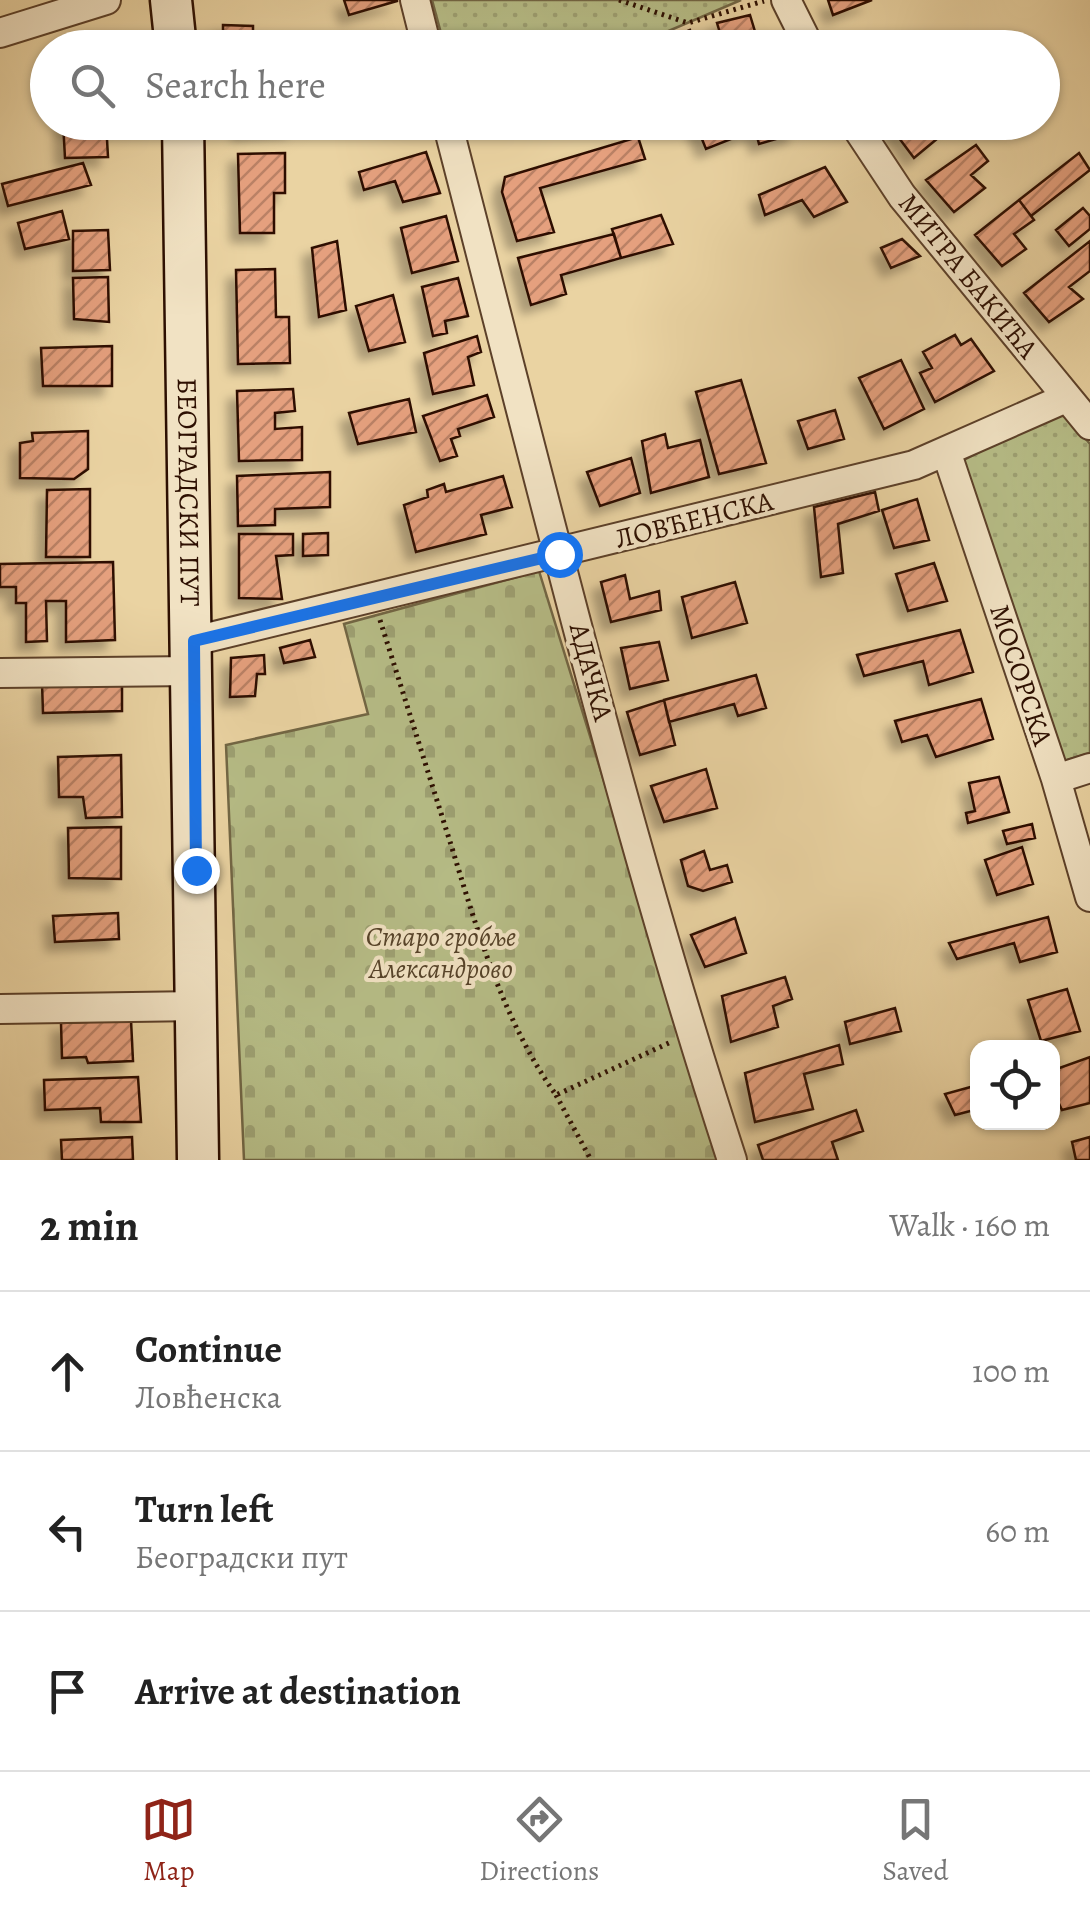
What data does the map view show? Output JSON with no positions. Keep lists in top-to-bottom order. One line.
{"streets":{"main road":["БЕОГРАДСКИ ПУТ"],"street":["МИТРА БАКИЋА","ЛОВЋЕНСКА","АДАЧКА","МОСОРСКА"]},"crossings":[["МИТРА БАКИЋА","ЛОВЋЕНСКА"],["БЕОГРАДСКИ ПУТ","ЛОВЋЕНСКА"],["ЛОВЋЕНСКА","АДАЧКА"],["ЛОВЋЕНСКА","МОСОРСКА"]],"parks":["Старо гробље Александрово"],"page":{"search":"Search here","heading":["2 min","Walk · 160 m"],"list":[["Continue","Ловћенска","100 m"],["Turn left","Београдски пут","60 m"],"Arrive at destination"],"nav":["Map","Directions","Saved"]}}
